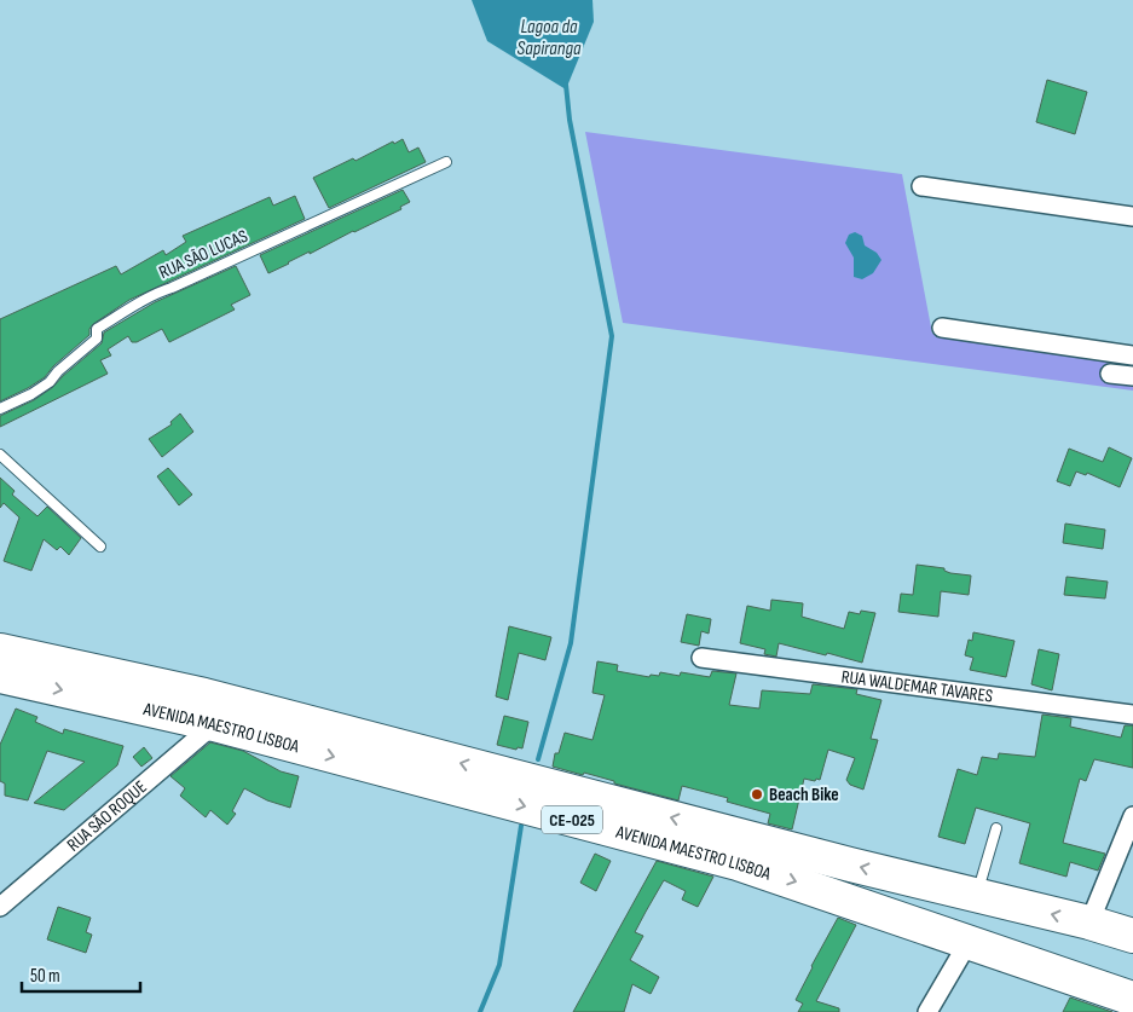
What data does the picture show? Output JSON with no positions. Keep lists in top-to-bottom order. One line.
{"streets":{"highway":["AVENIDA MAESTRO LISBOA","CE-025"],"street":["RUA WALDEMAR TAVARES","RUA SÃO ROQUE"],"lane":["RUA SÃO LUCAS"]},"crossings":[["AVENIDA MAESTRO LISBOA","RUA SÃO ROQUE"]],"water":["Lagoa da Sapiranga"],"places":["Beach Bike"],"scale_bar":"50 m"}
